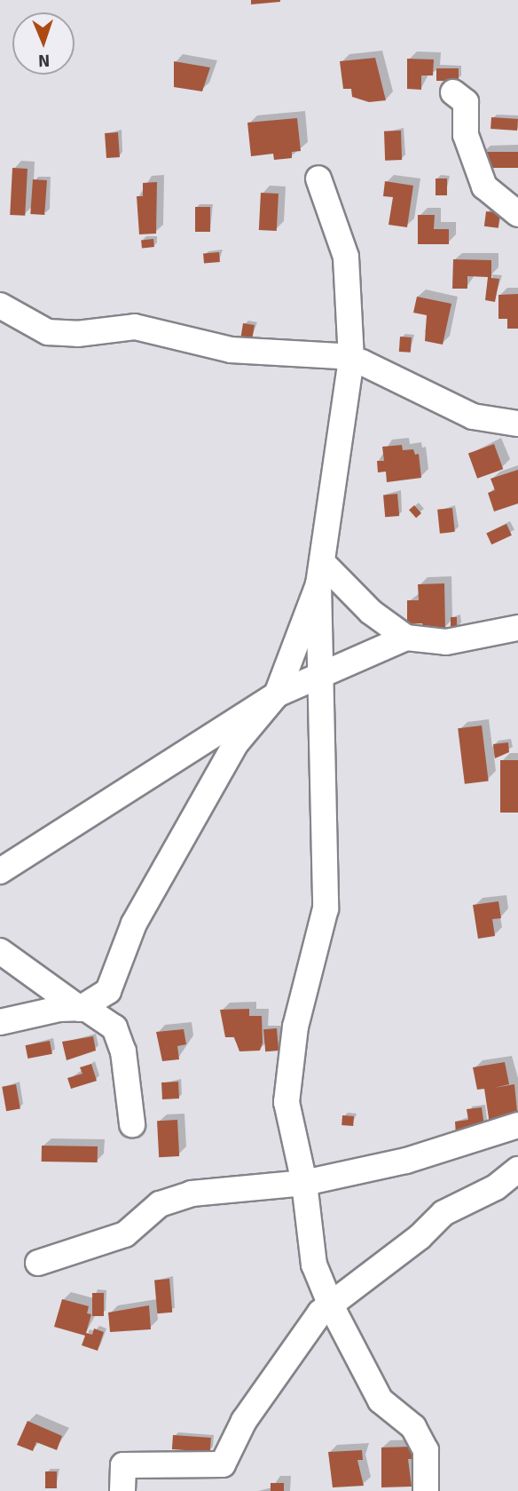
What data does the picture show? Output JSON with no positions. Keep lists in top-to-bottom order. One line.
{"north":"bottom"}
